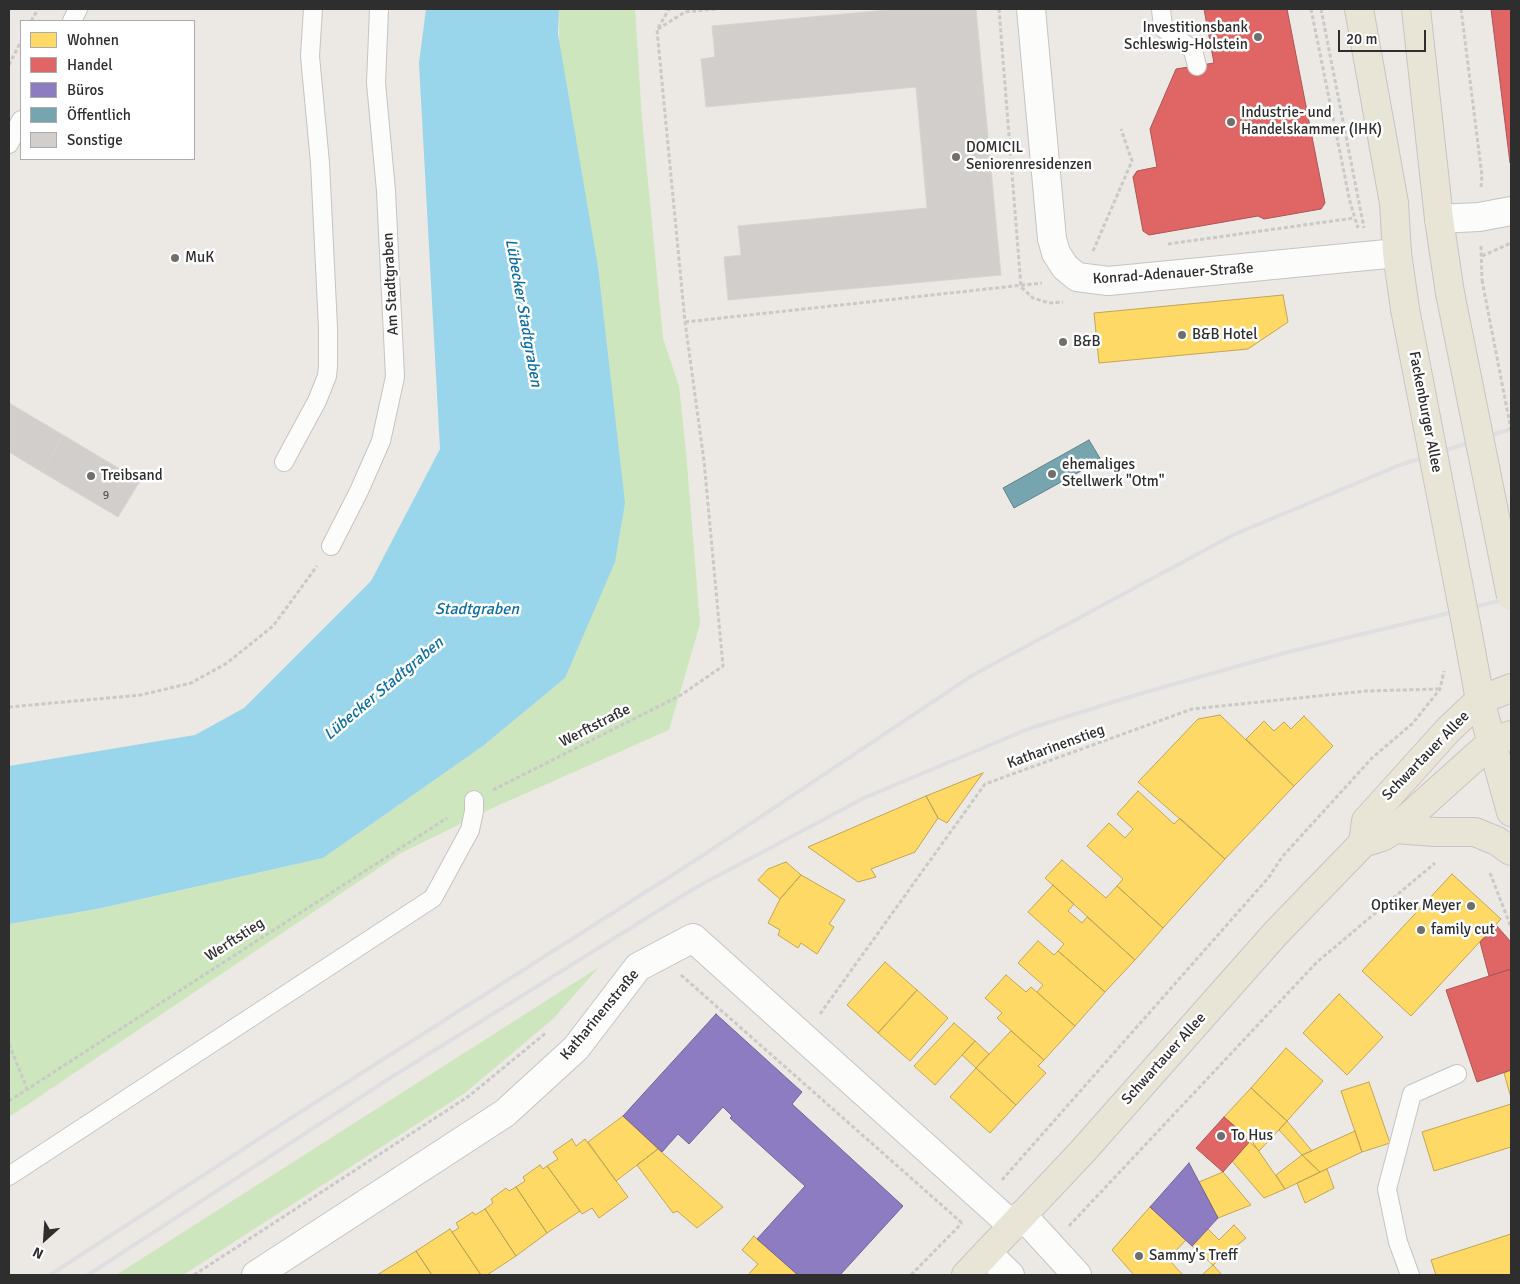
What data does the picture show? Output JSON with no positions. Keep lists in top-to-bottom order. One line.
{"streets":{"main road":["Fackenburger Allee","Schwartauer Allee"],"street":["Konrad-Adenauer-Straße","Katharinenstraße"],"lane":["Am Stadtgraben"],"path":["Werftstraße","Katharinenstieg","Werftstieg"]},"crossings":[["Konrad-Adenauer-Straße","Fackenburger Allee"],["Fackenburger Allee","Schwartauer Allee"],["Werftstraße","Werftstieg"],["Katharinenstieg","Katharinenstraße"],["Schwartauer Allee","Katharinenstraße"]],"water":["Lübecker Stadtgraben","Stadtgraben"],"places":["Investitionsbank Schleswig-Holstein","Industrie- und Handelskammer (IHK)","DOMICIL Seniorenresidenzen","MuK","B&B Hotel","B&B","ehemaliges Stellwerk \"Otm\"","Treibsand","Optiker Meyer","family cut","To Hus","Sammy's Treff"],"house_numbers":["9"],"legend":["Wohnen","Handel","Büros","Öffentlich","Sonstige"],"scale_bar":"20 m","north":"bottom left"}
